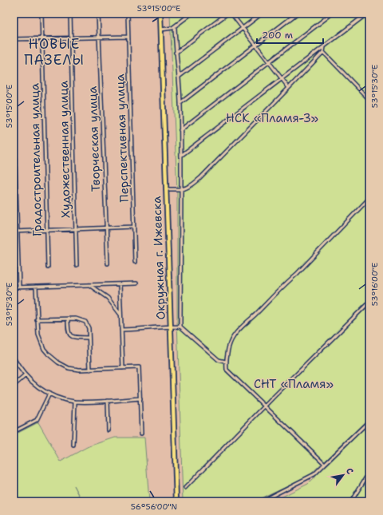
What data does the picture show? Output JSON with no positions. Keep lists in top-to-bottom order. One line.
{"streets":{"main road":["Окружная г. Ижевска"],"street":["Перспективная улица","Творческая улица","Художественная улица","Градостроительная улица"]},"districts":["НОВЫЕ ПАЗЕЛЫ"],"parks":["НСК «Пламя-3»","СНТ «Пламя»"],"scale_bar":"200 m","north":"top right","coordinates":["53°15'00\"E","53°15'30\"E","53°16'00\"E","56°56'00\"N"]}
